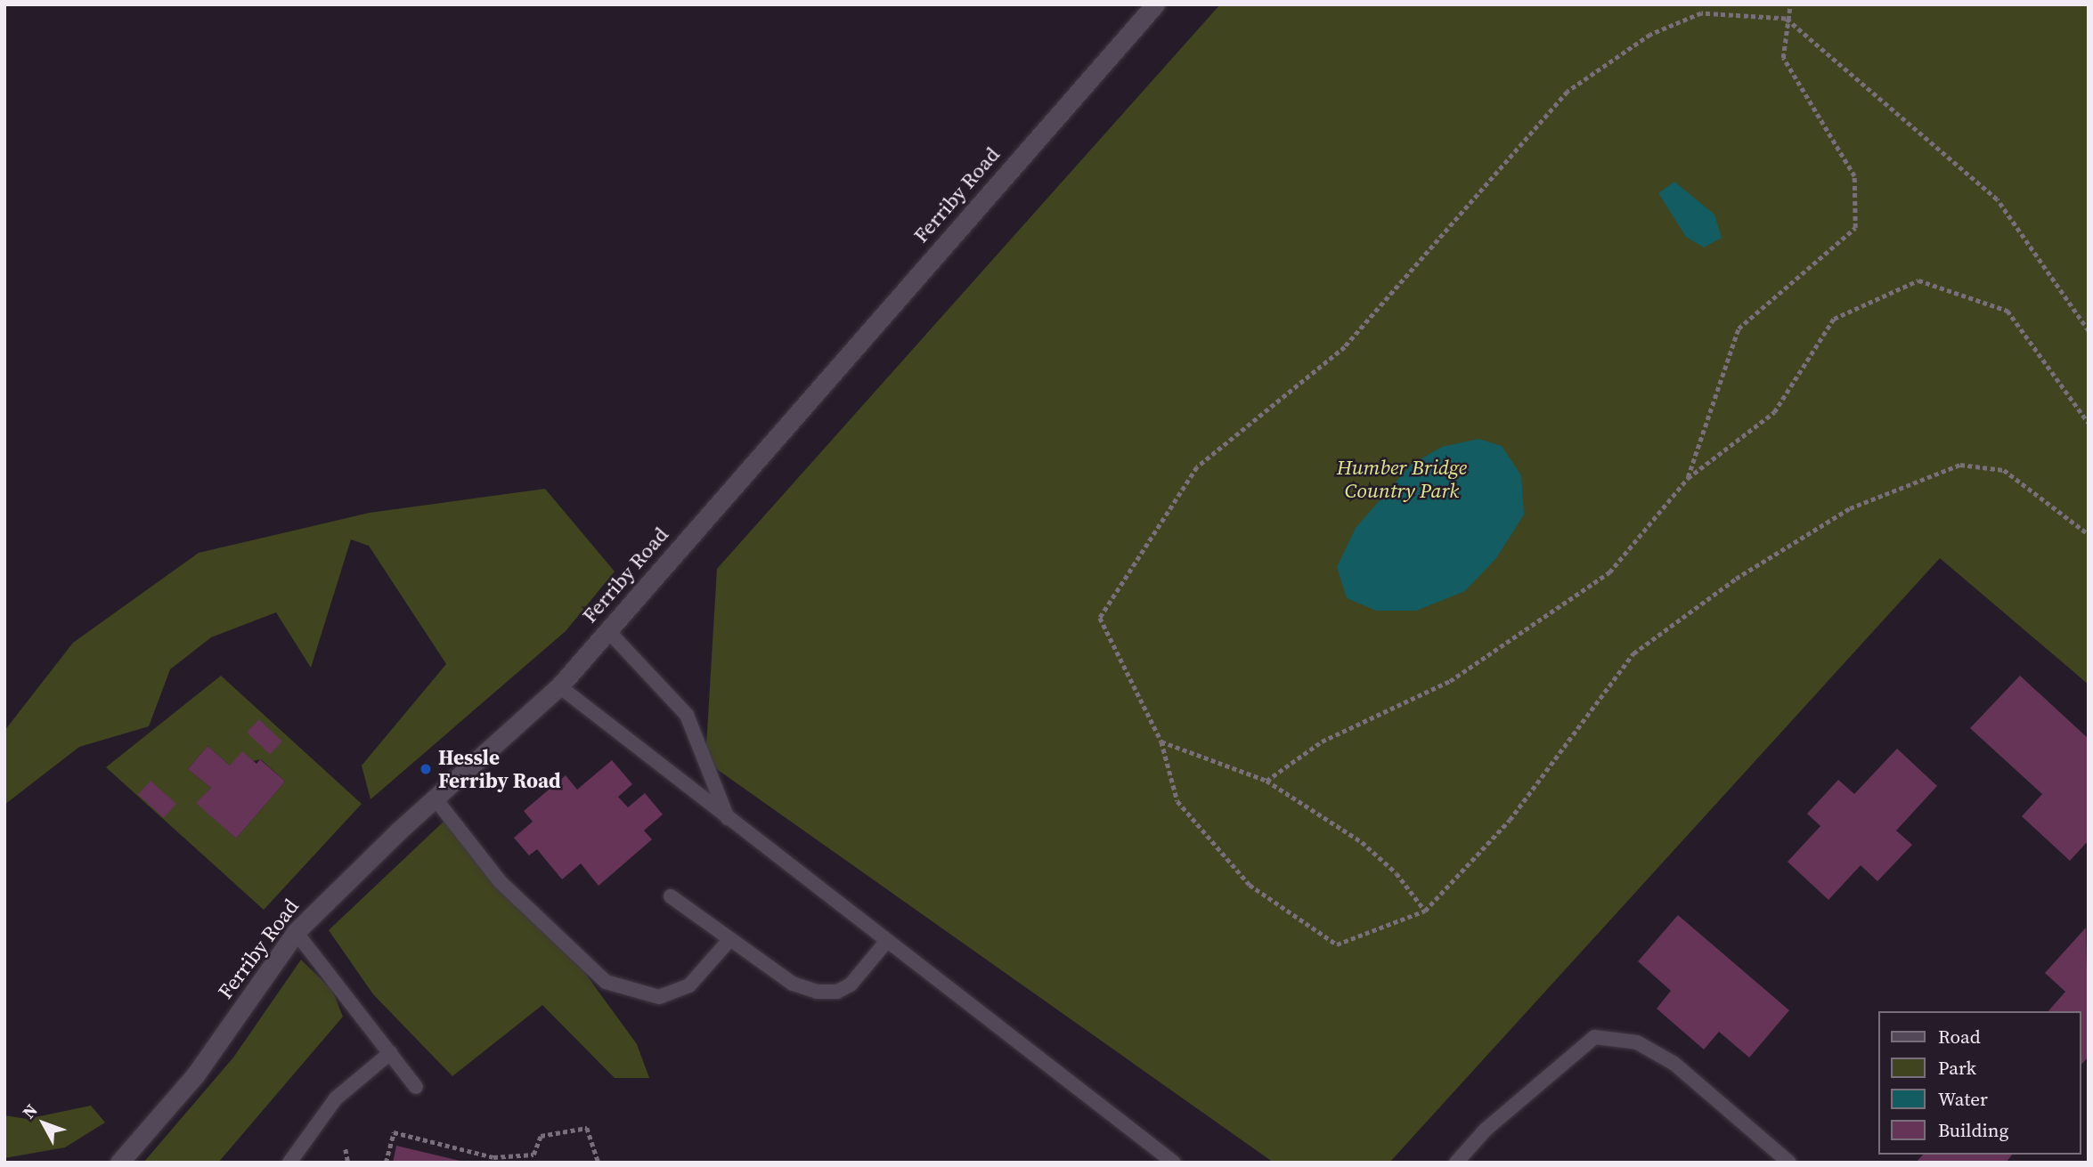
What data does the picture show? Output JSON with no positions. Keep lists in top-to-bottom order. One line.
{"streets":{"street":["Ferriby Road"]},"parks":["Humber Bridge Country Park"],"places":["Hessle Ferriby Road"],"legend":["Road","Park","Water","Building"],"north":"top left"}
